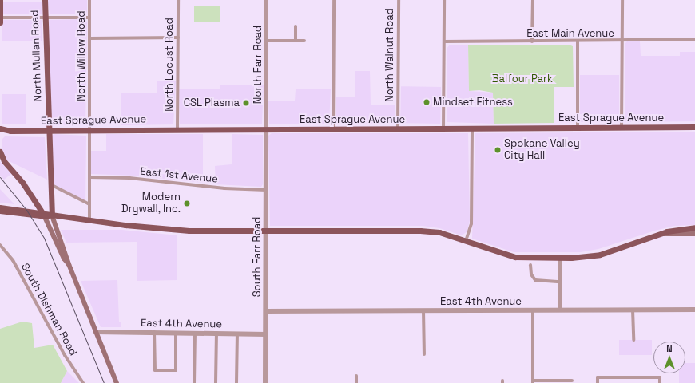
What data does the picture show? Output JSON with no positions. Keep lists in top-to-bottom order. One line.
{"streets":{"main road":["North Mullan Road","East Sprague Avenue"],"street":["East Main Avenue","North Walnut Road","North Willow Road","North Locust Road","North Farr Road","East 1st Avenue","South Farr Road","East 4th Avenue","South Dishman Road"]},"crossings":[["North Walnut Road","East Sprague Avenue"],["North Mullan Road","East Sprague Avenue"],["North Willow Road","East Sprague Avenue"],["North Willow Road","East 1st Avenue"],["North Locust Road","East Sprague Avenue"],["North Farr Road","East Sprague Avenue"],["North Farr Road","South Farr Road"],["East Sprague Avenue","South Farr Road"],["East 1st Avenue","South Farr Road"],["South Farr Road","East 4th Avenue"]],"parks":["Balfour Park"],"places":["Mindset Fitness","CSL Plasma","Spokane Valley City Hall","Modern Drywall, Inc."],"north":"top"}
